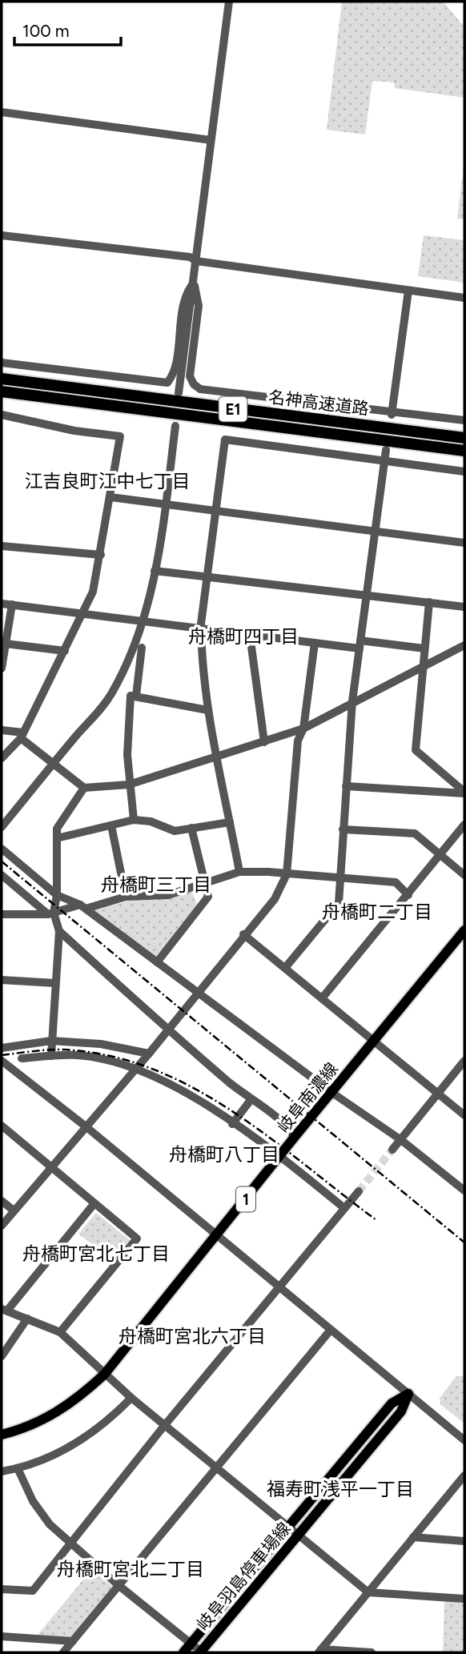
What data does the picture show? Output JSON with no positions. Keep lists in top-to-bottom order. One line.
{"streets":{"highway":["名神高速道路","E1"],"main road":["岐阜南濃線","1","岐阜羽島停車場線"]},"districts":["江吉良町江中七丁目","舟橋町四丁目","舟橋町三丁目","舟橋町二丁目","舟橋町八丁目","舟橋町宮北七丁目","舟橋町宮北六丁目","福寿町浅平一丁目","舟橋町宮北二丁目"],"scale_bar":"100 m"}
